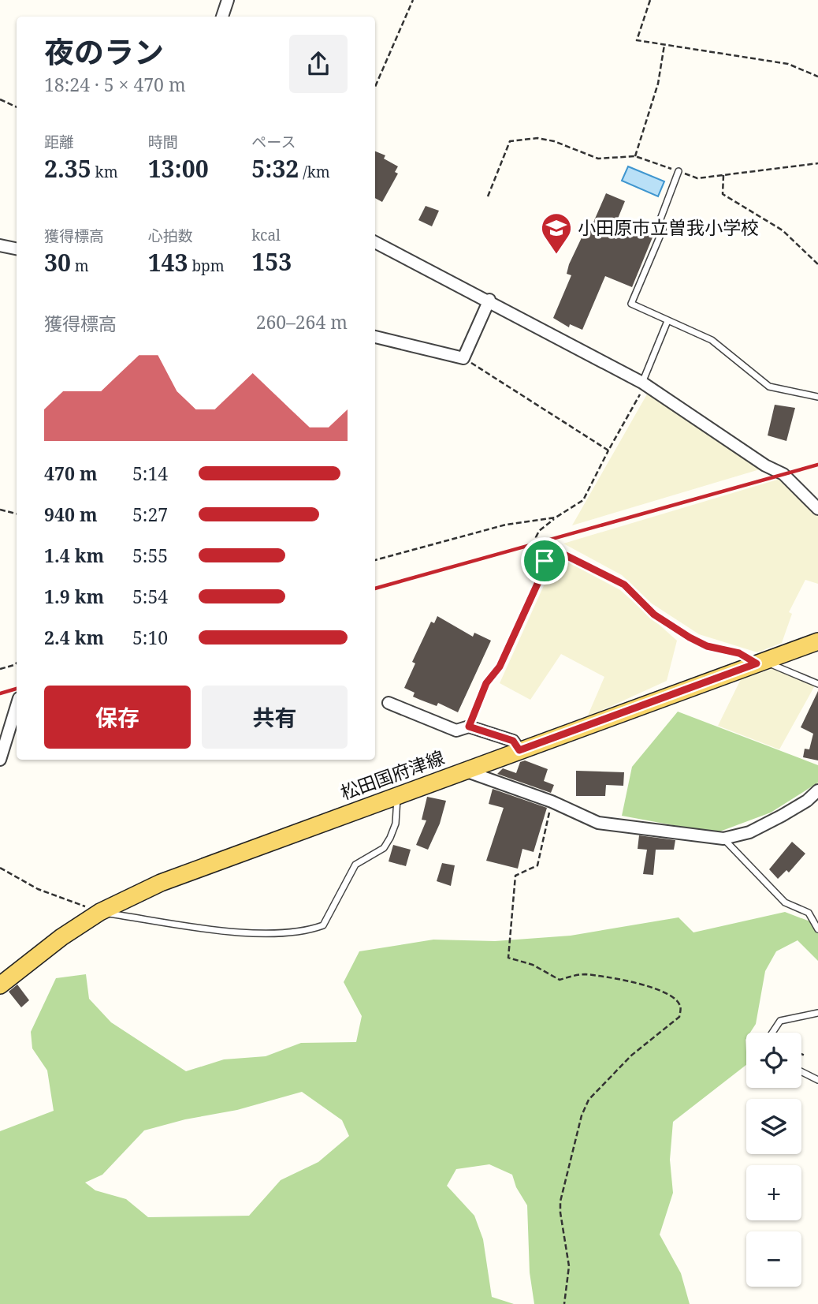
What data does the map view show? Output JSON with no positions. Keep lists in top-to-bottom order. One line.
{"streets":{"main road":["松田国府津線"]},"places":{"school or university":["小田原市立曽我小学校"]},"page":{"heading":["夜のラン","18:24 · 5 × 470 m"],"stats":[["距離","2.35 km"],["時間","13:00"],["ペース","5:32 /km"],["獲得標高","30 m"],["心拍数","143 bpm"],["kcal","153"]],"chart":["獲得標高","260–264 m"],"list":[{"name":"470 m","note":"5:14"},{"name":"940 m","note":"5:27"},{"name":"1.4 km","note":"5:55"},{"name":"1.9 km","note":"5:54"},{"name":"2.4 km","note":"5:10"}],"buttons":["保存","共有"],"map_buttons":["+","−"]}}
